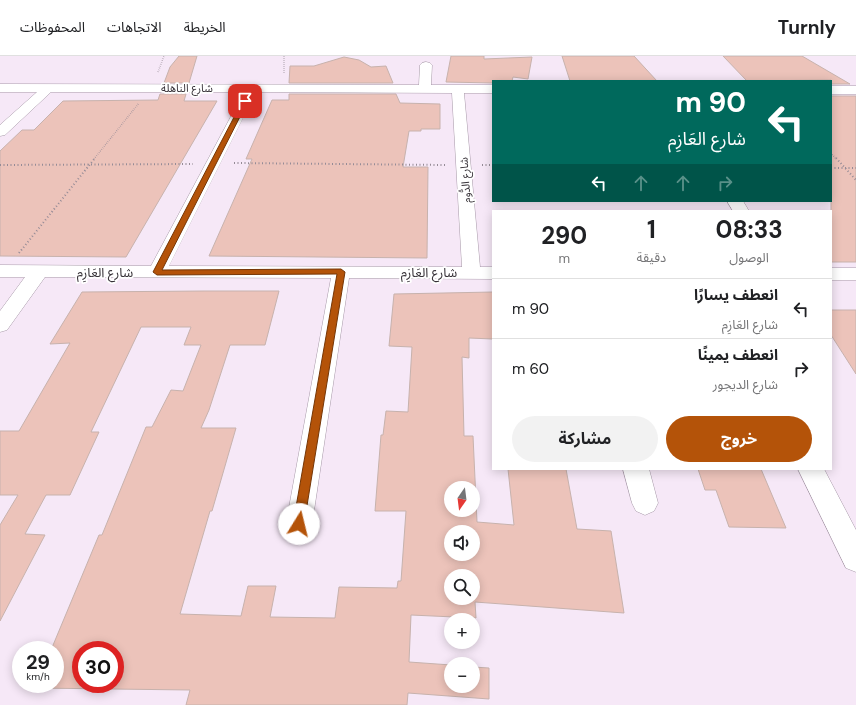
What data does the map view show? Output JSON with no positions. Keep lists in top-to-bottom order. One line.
{"streets":{"street":["شارع الناهلة","شارع الدُّوم","شارع العَازِم"]},"crossings":[["شارع الناهلة","شارع الدُّوم"],["شارع الدُّوم","شارع العَازِم"]],"north":"bottom","page":{"header":"Turnly","nav":["الخريطة","الاتجاهات","المحفوظات"],"turn":["90 m","شارع العَازِم"],"eta":["08:33","الوصول","1","دقيقة","290","m"],"list":[{"name":"انعطف يسارًا","note":"شارع العَازِم","value":"90 m"},{"name":"انعطف يمينًا","note":"شارع الديجور","value":"60 m"}],"buttons":["خروج","مشاركة"],"map_buttons":["+","−"],"speed":"29 km/h","limit":"30"}}
